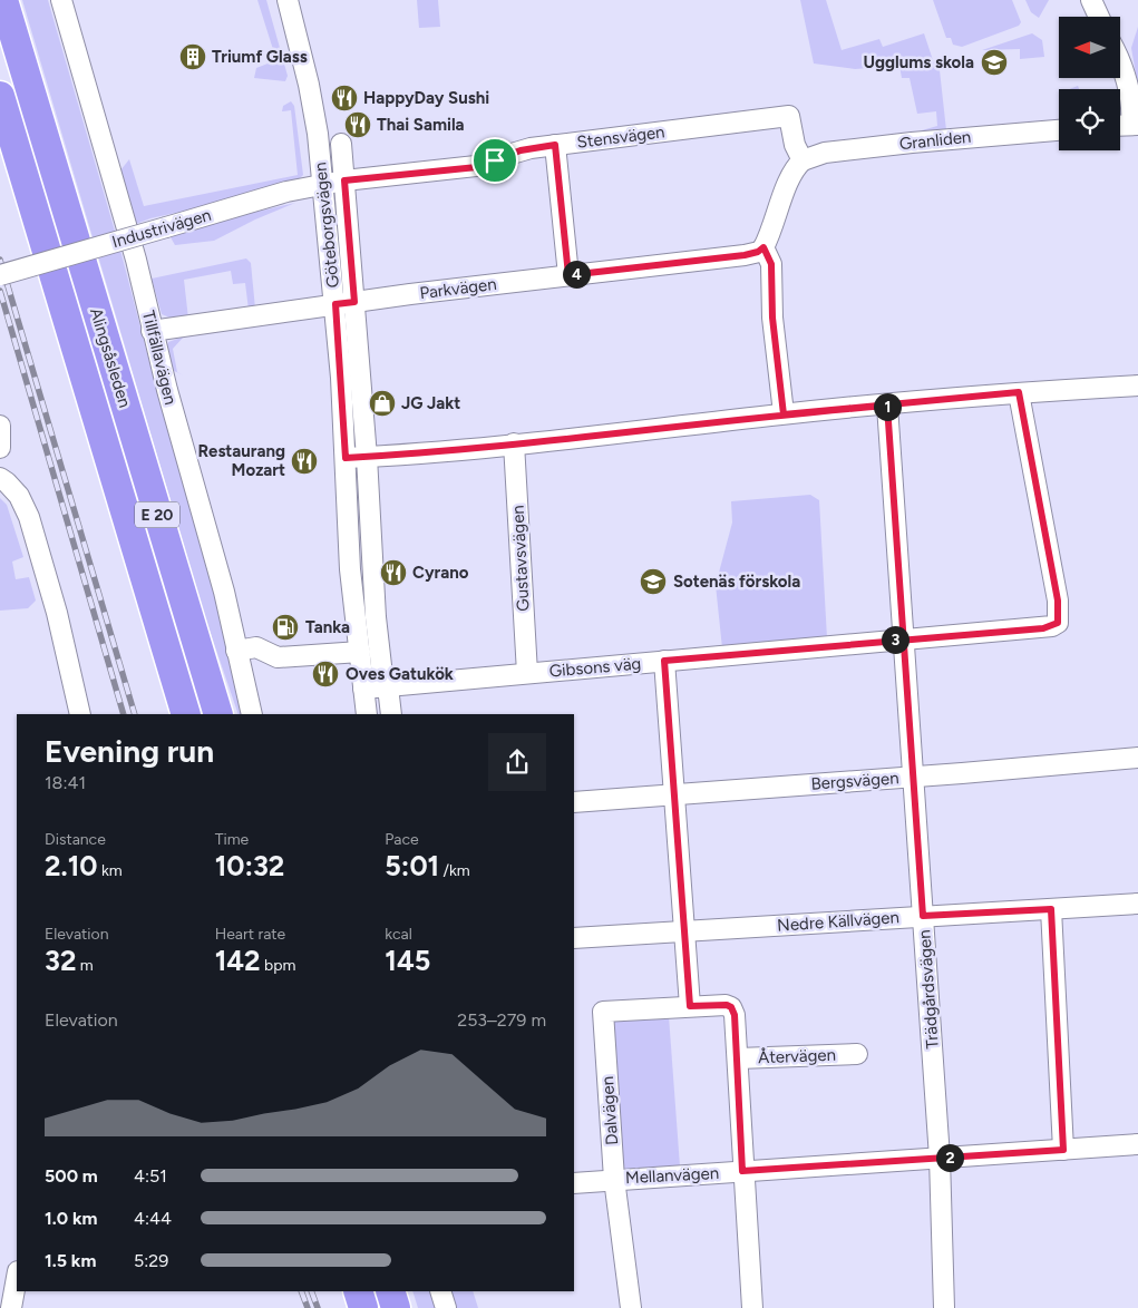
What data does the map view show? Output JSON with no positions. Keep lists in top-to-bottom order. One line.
{"streets":{"highway":["Alingsåsleden","E 20"],"street":["Stensvägen","Granliden","Göteborgsvägen","Industrivägen","Parkvägen","Tillfällavägen","Gustavsvägen","Gibsons väg","Bergsvägen","Nedre Källvägen","Trädgårdsvägen","Återvägen","Dalvägen","Mellanvägen"]},"crossings":[["Stensvägen","Granliden"],["Stensvägen","Göteborgsvägen"],["Stensvägen","Industrivägen"],["Göteborgsvägen","Industrivägen"],["Göteborgsvägen","Parkvägen"],["Göteborgsvägen","Gibsons väg"],["Parkvägen","Tillfällavägen"],["Gustavsvägen","Gibsons väg"],["Gibsons väg","Trädgårdsvägen"],["Bergsvägen","Trädgårdsvägen"],["Nedre Källvägen","Trädgårdsvägen"],["Trädgårdsvägen","Mellanvägen"],["Dalvägen","Mellanvägen"]],"places":{"building":["Triumf Glass"],"school or university":["Ugglums skola","Sotenäs förskola"],"restaurant":["HappyDay Sushi","Thai Samila","Restaurang Mozart","Cyrano","Oves Gatukök"],"shop":["JG Jakt"],"fuel station":["Tanka"]},"north":"left","page":{"pins":["4","1","3","2"],"heading":["Evening run","18:41"],"stats":[["Distance","2.10 km"],["Time","10:32"],["Pace","5:01 /km"],["Elevation","32 m"],["Heart rate","142 bpm"],["kcal","145"]],"chart":["Elevation","253–279 m"],"list":[{"name":"500 m","note":"4:51"},{"name":"1.0 km","note":"4:44"},{"name":"1.5 km","note":"5:29"}]}}
